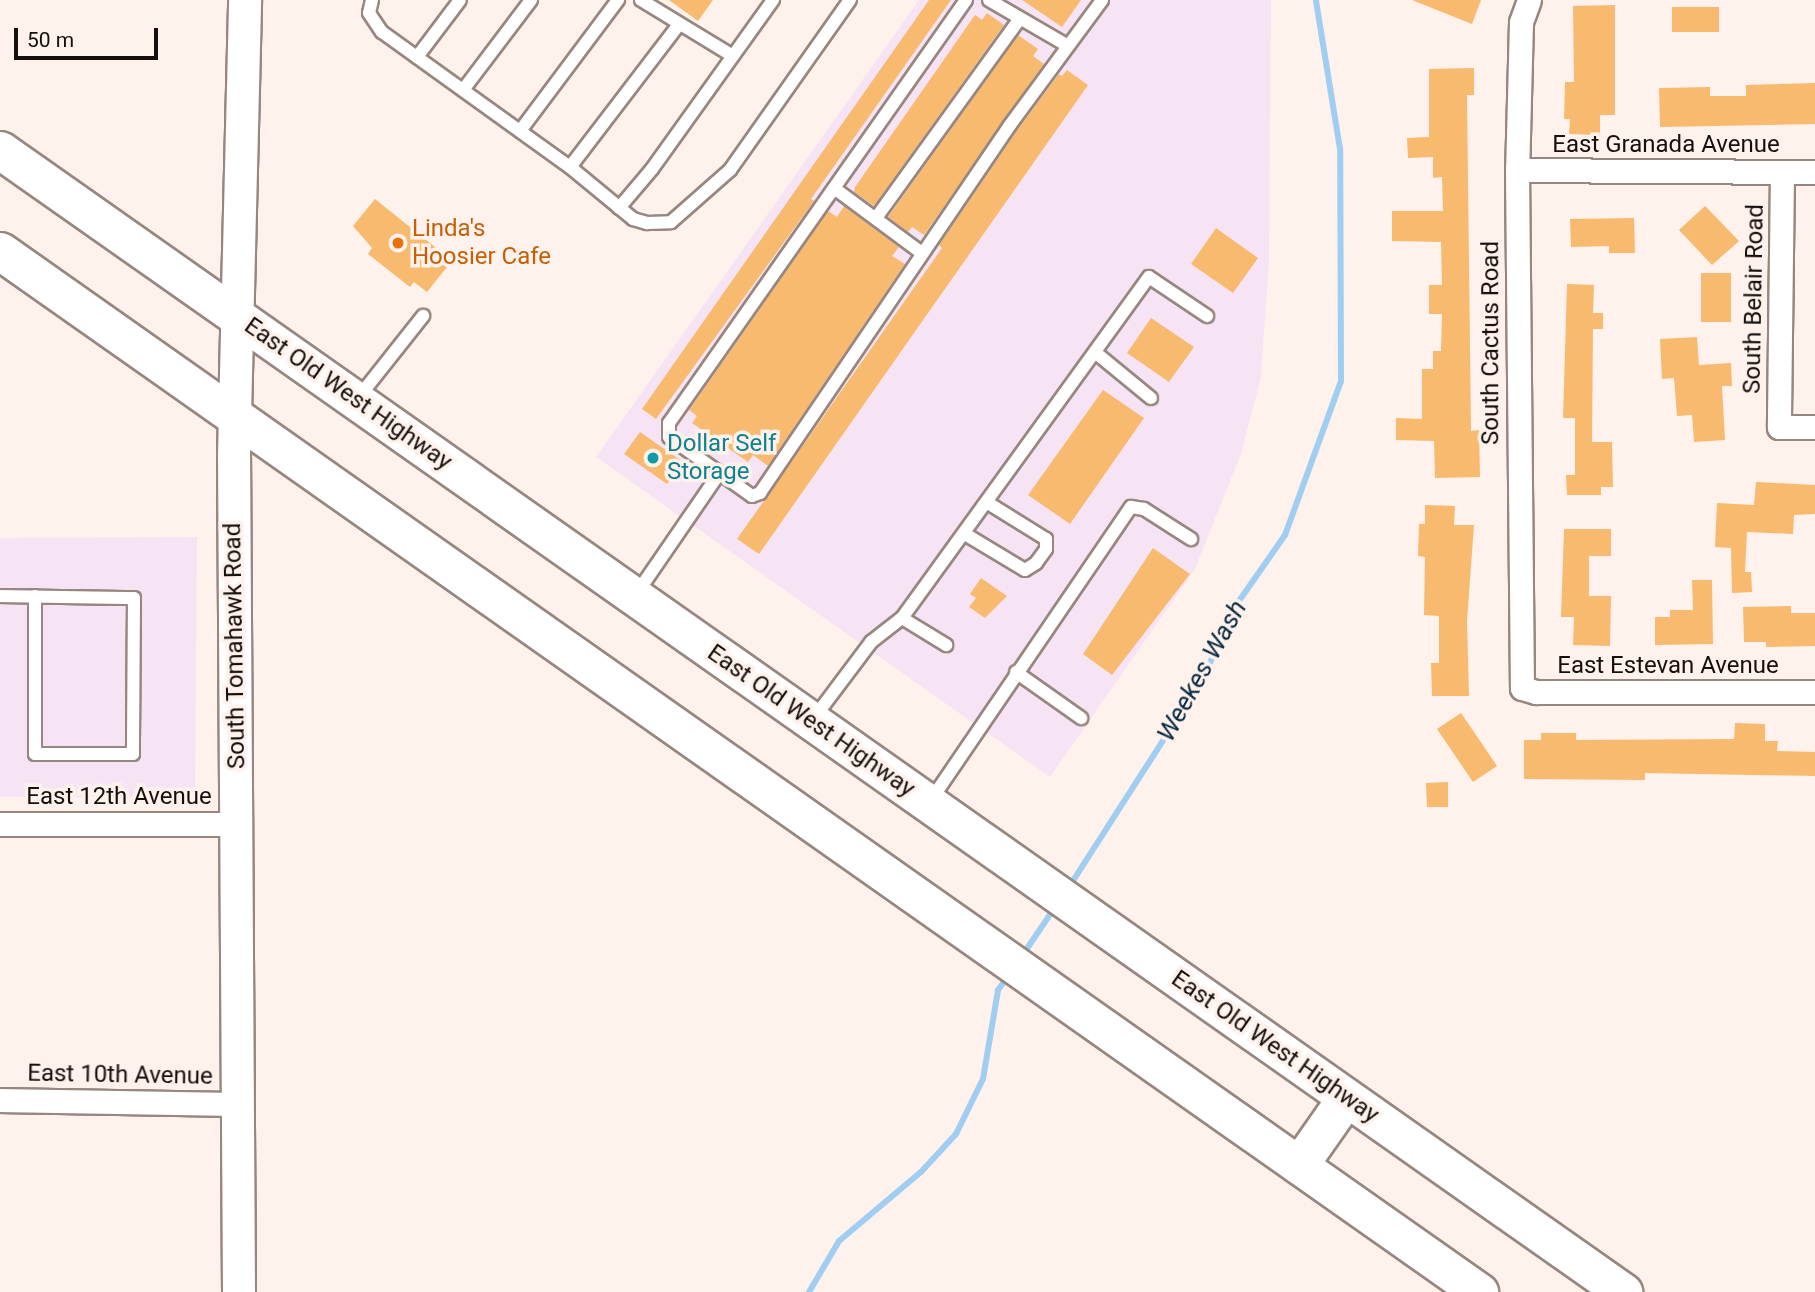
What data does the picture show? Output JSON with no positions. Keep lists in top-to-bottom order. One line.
{"streets":{"main road":["East Old West Highway","South Tomahawk Road"],"street":["East Granada Avenue","South Belair Road","South Cactus Road","East Estevan Avenue","East 12th Avenue","East 10th Avenue"]},"crossings":[["East Granada Avenue","South Belair Road"],["East Granada Avenue","South Cactus Road"],["South Cactus Road","East Estevan Avenue"],["East Old West Highway","South Tomahawk Road"],["South Tomahawk Road","East 12th Avenue"],["South Tomahawk Road","East 10th Avenue"]],"water":["Weekes Wash"],"places":["Linda's Hoosier Cafe","Dollar Self Storage"],"scale_bar":"50 m"}
